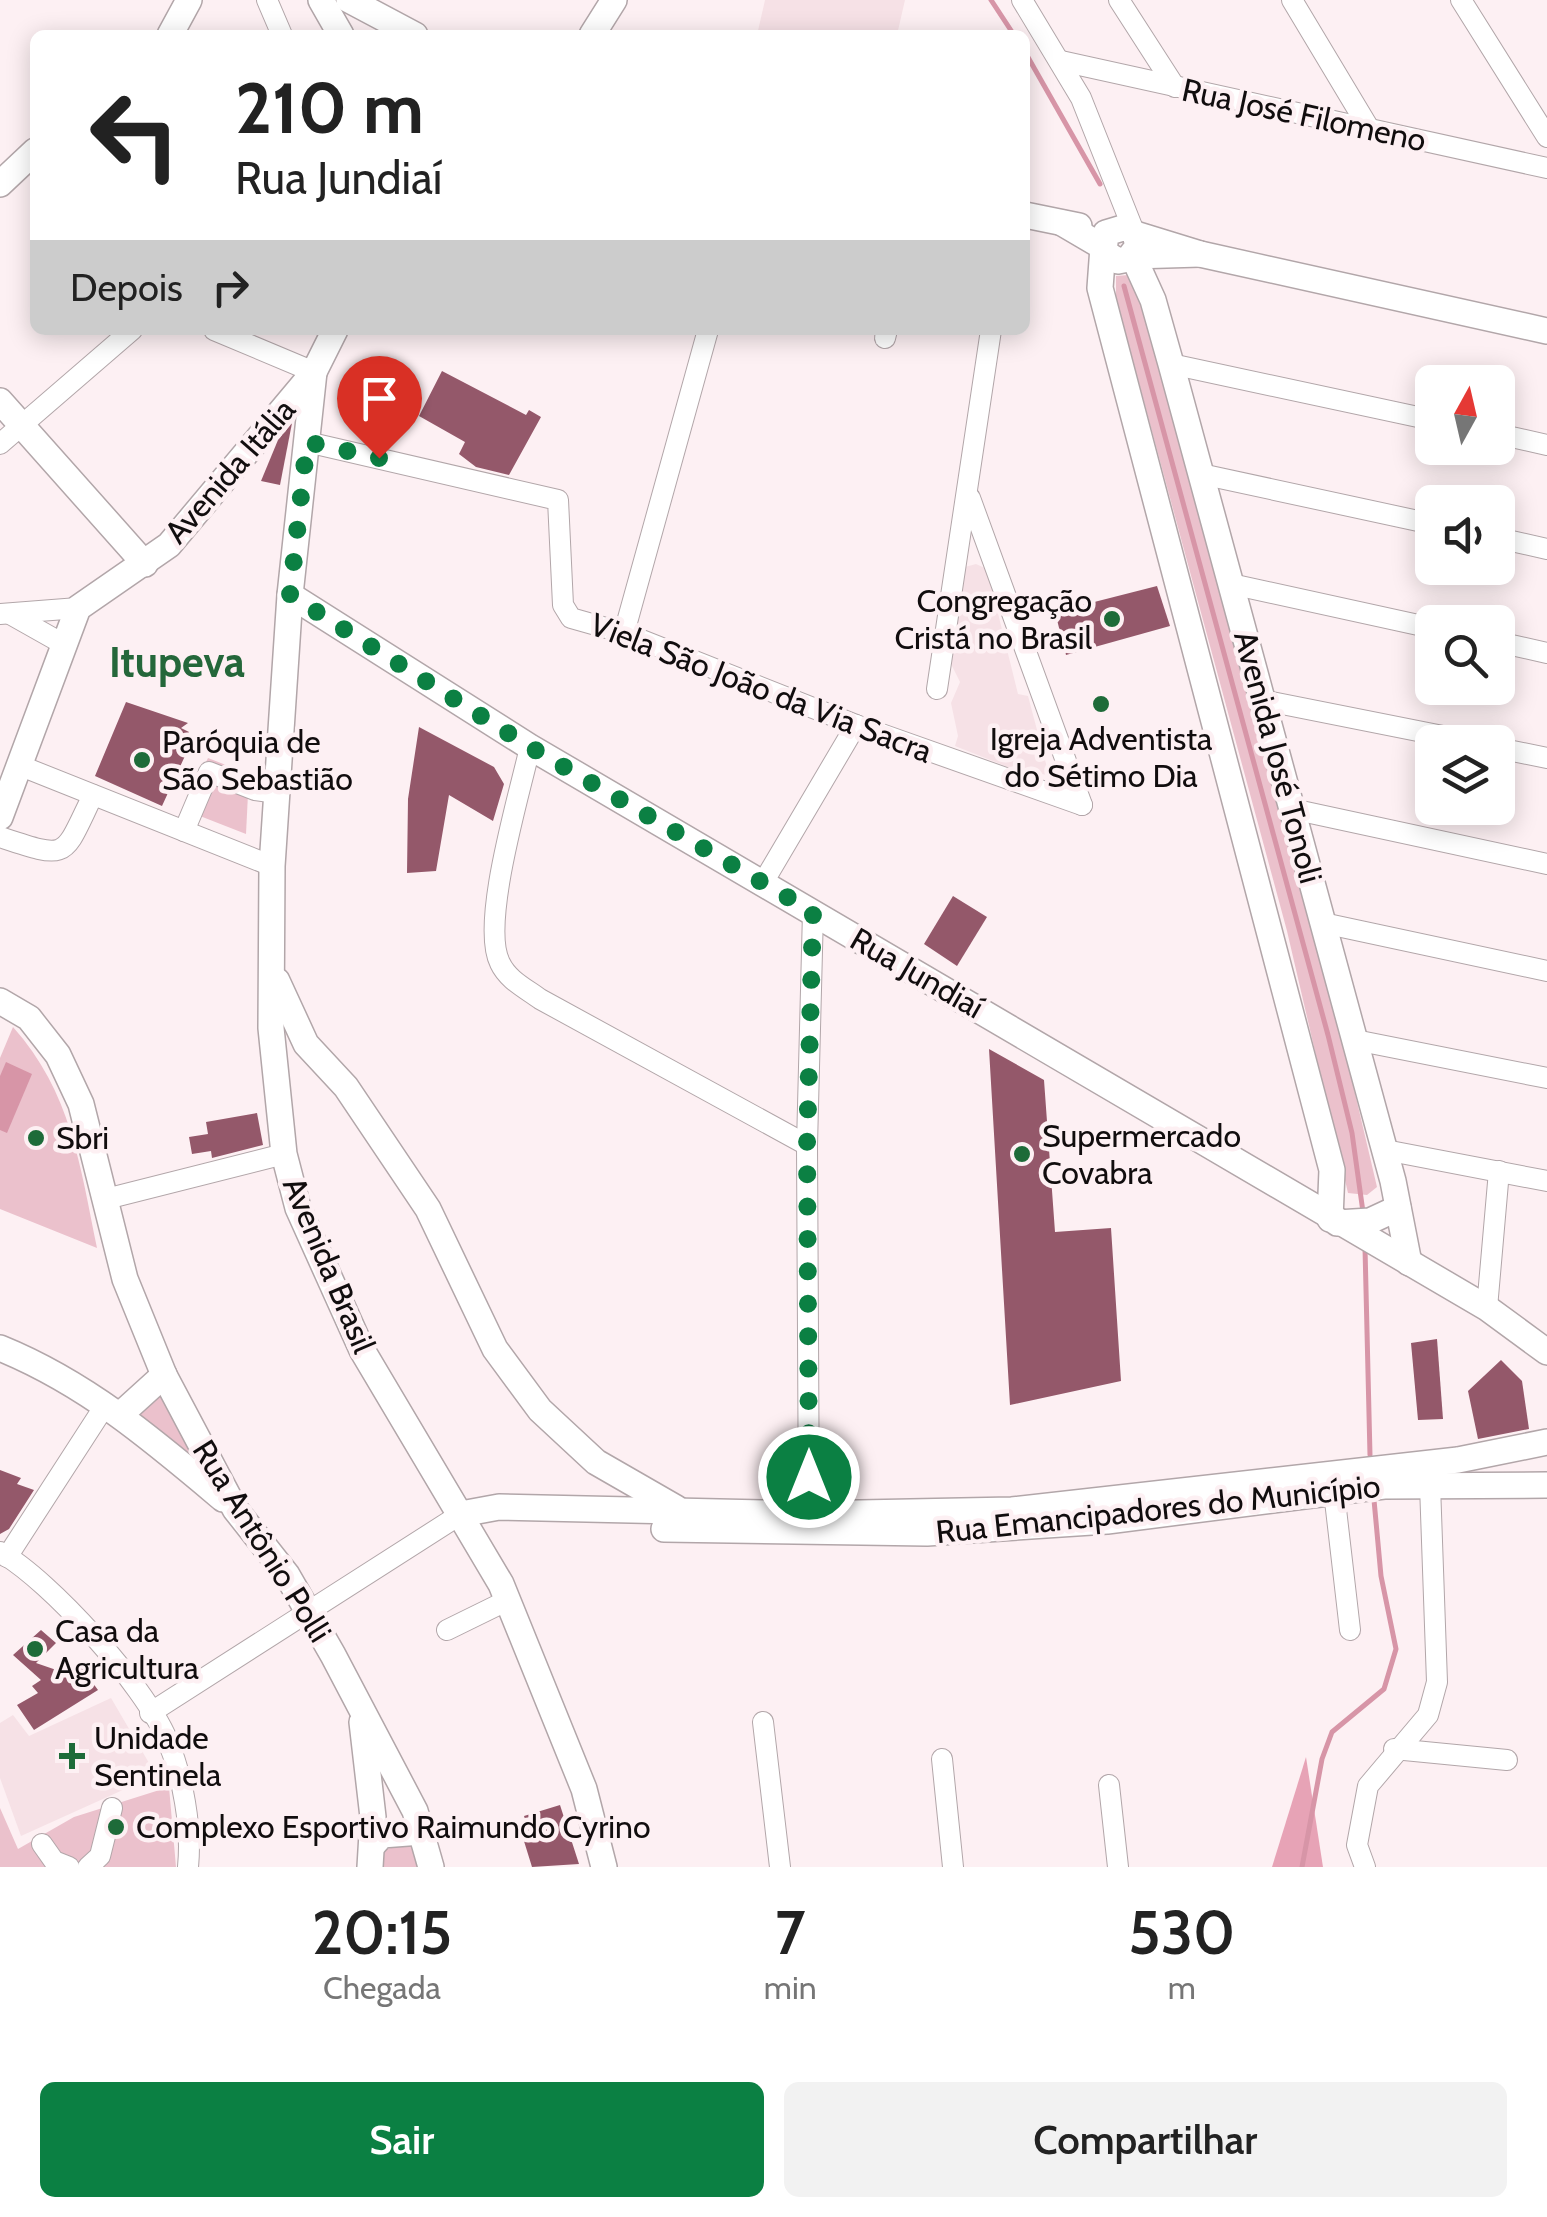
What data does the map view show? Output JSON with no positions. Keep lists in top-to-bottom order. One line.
{"streets":{"main road":["Avenida Itália","Avenida José Tonoli","Rua Jundiaí","Avenida Brasil","Rua Emancipadores do Município","Rua Antônio Polli"],"street":["Rua José Filomeno","Viela São João da Via Sacra"]},"crossings":[["Rua José Filomeno","Avenida José Tonoli"],["Avenida Itália","Avenida Brasil"],["Viela São João da Via Sacra","Avenida Brasil"],["Avenida José Tonoli","Rua Jundiaí"],["Rua Jundiaí","Avenida Brasil"],["Avenida Brasil","Rua Emancipadores do Município"]],"districts":["Itupeva"],"places":{"other":["Congregação Cristá no Brasil","Igreja Adventista do Sétimo Dia","Paróquia de São Sebastião","Sbri","Supermercado Covabra","Casa da Agricultura","Complexo Esportivo Raimundo Cyrino"],"health":["Unidade Sentinela"]},"north":"top","page":{"turn":["210 m","Rua Jundiaí"],"then":"Depois","eta":["20:15","Chegada","7","min","530","m"],"buttons":["Sair","Compartilhar"]}}
